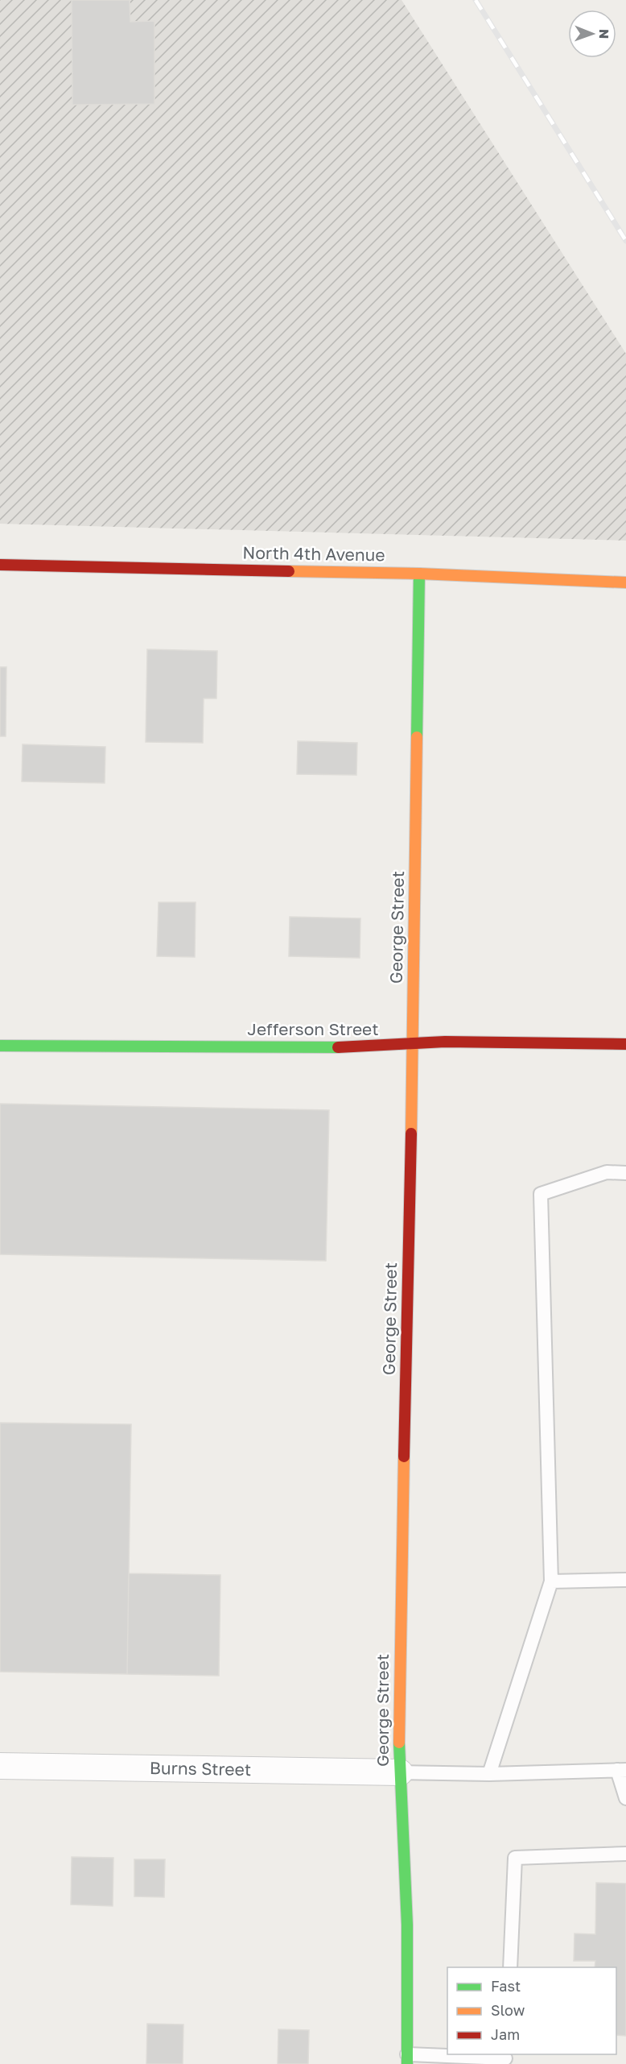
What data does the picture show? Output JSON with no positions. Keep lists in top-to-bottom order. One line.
{"streets":{"street":["North 4th Avenue","George Street","Jefferson Street","Burns Street"]},"crossings":[["North 4th Avenue","George Street"],["George Street","Jefferson Street"],["George Street","Burns Street"]],"legend":["Fast","Slow","Jam"],"north":"right"}
